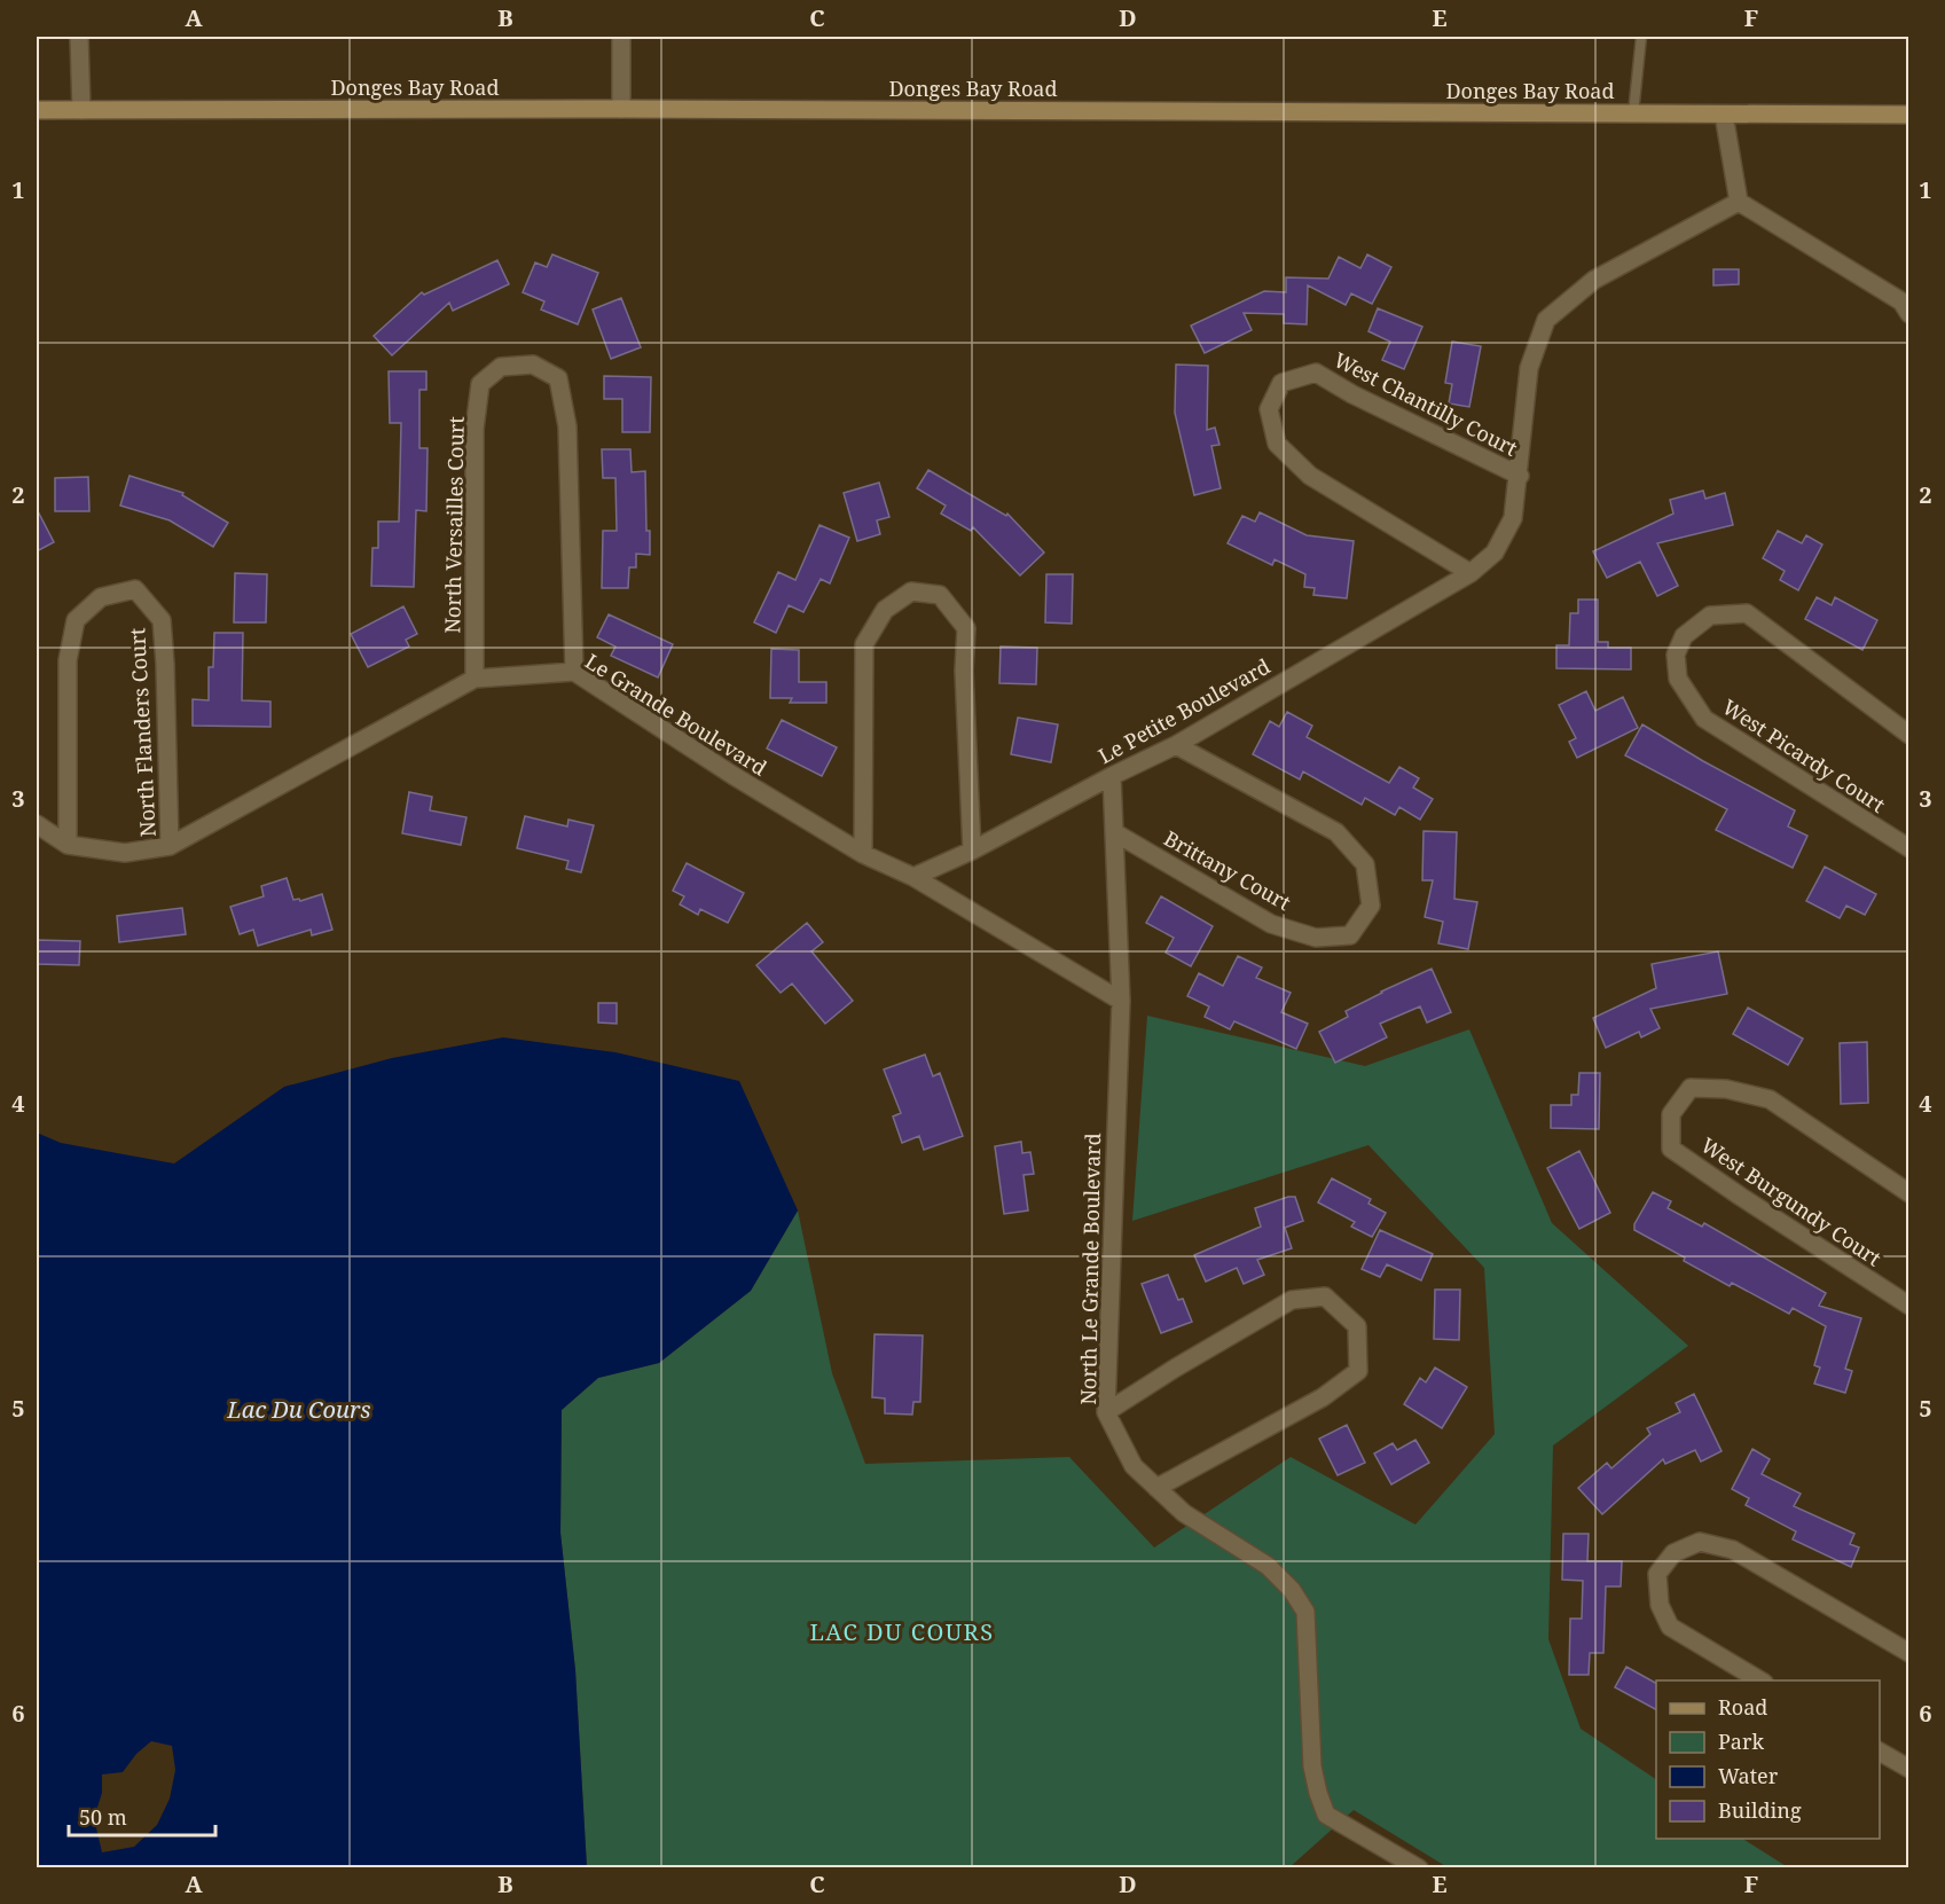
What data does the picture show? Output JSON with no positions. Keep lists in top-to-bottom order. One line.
{"streets":{"street":["Donges Bay Road","West Chantilly Court","North Versailles Court","Le Petite Boulevard","Le Grande Boulevard","North Flanders Court","West Picardy Court","Brittany Court","West Burgundy Court","North Le Grande Boulevard"]},"crossings":[["West Chantilly Court","Le Petite Boulevard"],["North Versailles Court","Le Grande Boulevard"],["Le Petite Boulevard","Le Grande Boulevard"],["Le Petite Boulevard","Brittany Court"],["Le Petite Boulevard","North Le Grande Boulevard"],["Le Grande Boulevard","North Flanders Court"],["Le Grande Boulevard","North Le Grande Boulevard"],["Brittany Court","North Le Grande Boulevard"]],"districts":["LAC DU COURS"],"water":["Lac Du Cours"],"legend":["Road","Park","Water","Building"],"scale_bar":"50 m","grid":{"columns":["A","B","C","D","E","F"],"rows":["1","2","3","4","5","6"]}}
